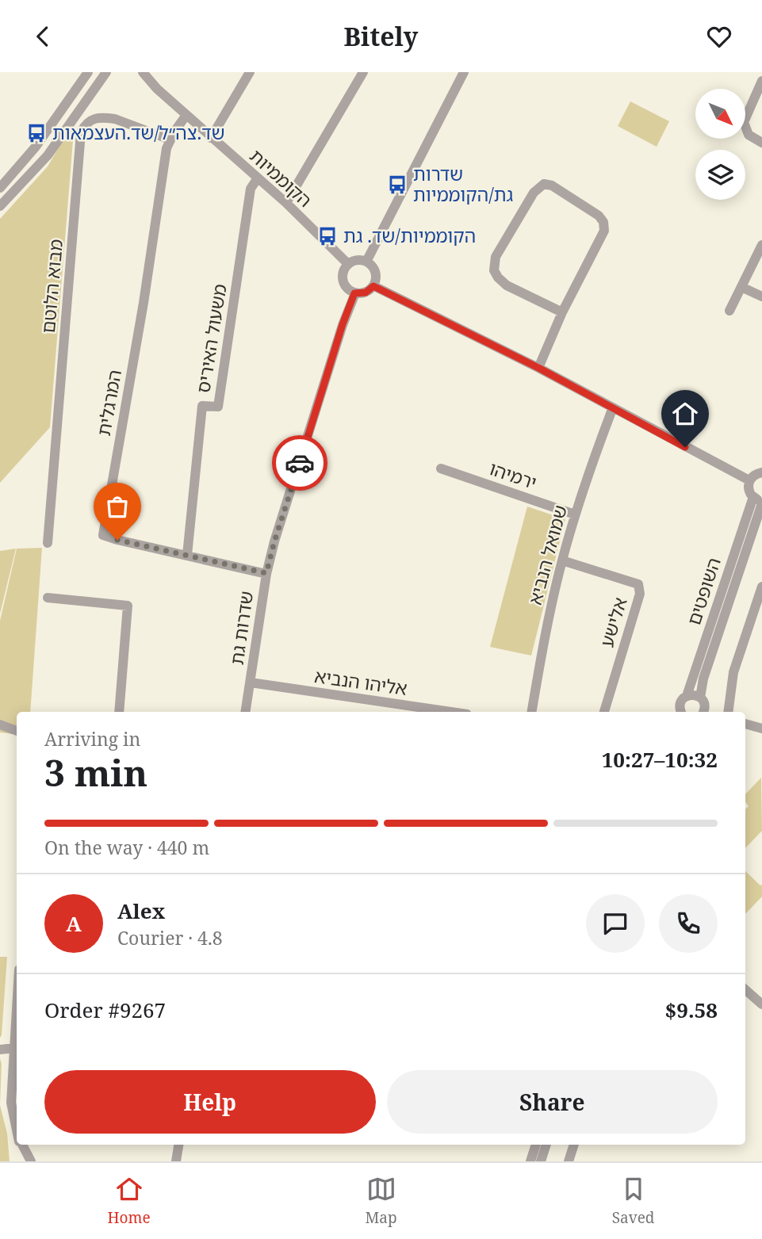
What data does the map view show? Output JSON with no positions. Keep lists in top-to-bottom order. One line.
{"streets":{"street":["הקוממיות","מבוא הלוטם","משעול האיריס","המרגלית","ירמיהו","שמואל הנביא","השופטים","אלישע","שדרות גת","אליהו הנביא"]},"crossings":[["הקוממיות","משעול האיריס"],["הקוממיות","המרגלית"],["הקוממיות","שדרות גת"],["מבוא הלוטם","המרגלית"],["משעול האיריס","המרגלית"],["המרגלית","שדרות גת"],["ירמיהו","שמואל הנביא"],["שמואל הנביא","אלישע"],["שדרות גת","אליהו הנביא"]],"places":{"bus stop":["שד.צה״ל/שד.העצמאות","שדרות גת/הקוממיות","הקוממיות/שד. גת"]},"north":"bottom right","page":{"header":"Bitely","heading":["3 min","Arriving in","10:27–10:32"],"panel":["Alex","Courier · 4.8","Order #9267","$9.58"],"bar":"On the way · 440 m","round":"A","buttons":["Help","Share"],"tabs":["Home","Map","Saved"]}}
